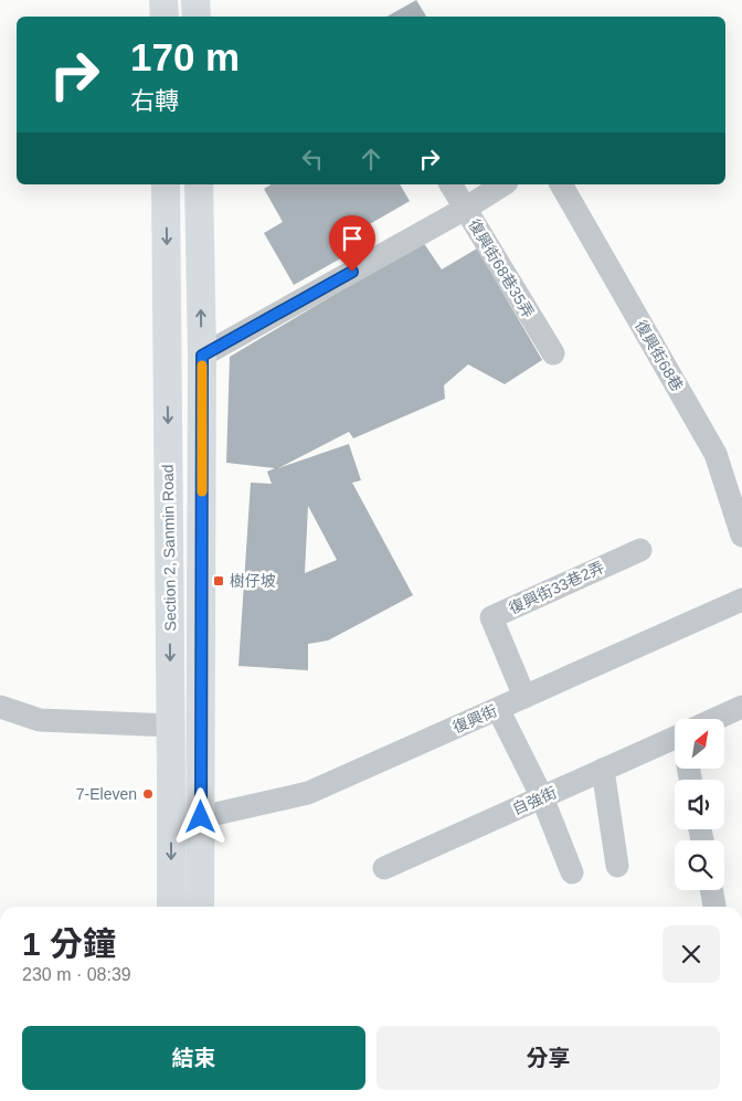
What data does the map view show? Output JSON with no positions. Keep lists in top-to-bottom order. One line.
{"streets":{"main road":["Section 2, Sanmin Road"],"lane":["復興街68巷35弄","復興街68巷","復興街33巷2弄","復興街","自強街"]},"crossings":[["Section 2, Sanmin Road","復興街"],["復興街33巷2弄","復興街"]],"places":{"transit":["樹仔坡"],"other":["7-Eleven"]},"north":"top right","page":{"turn":["170 m","右轉"],"heading":["1 分鐘","230 m · 08:39"],"buttons":["結束","分享"]}}
